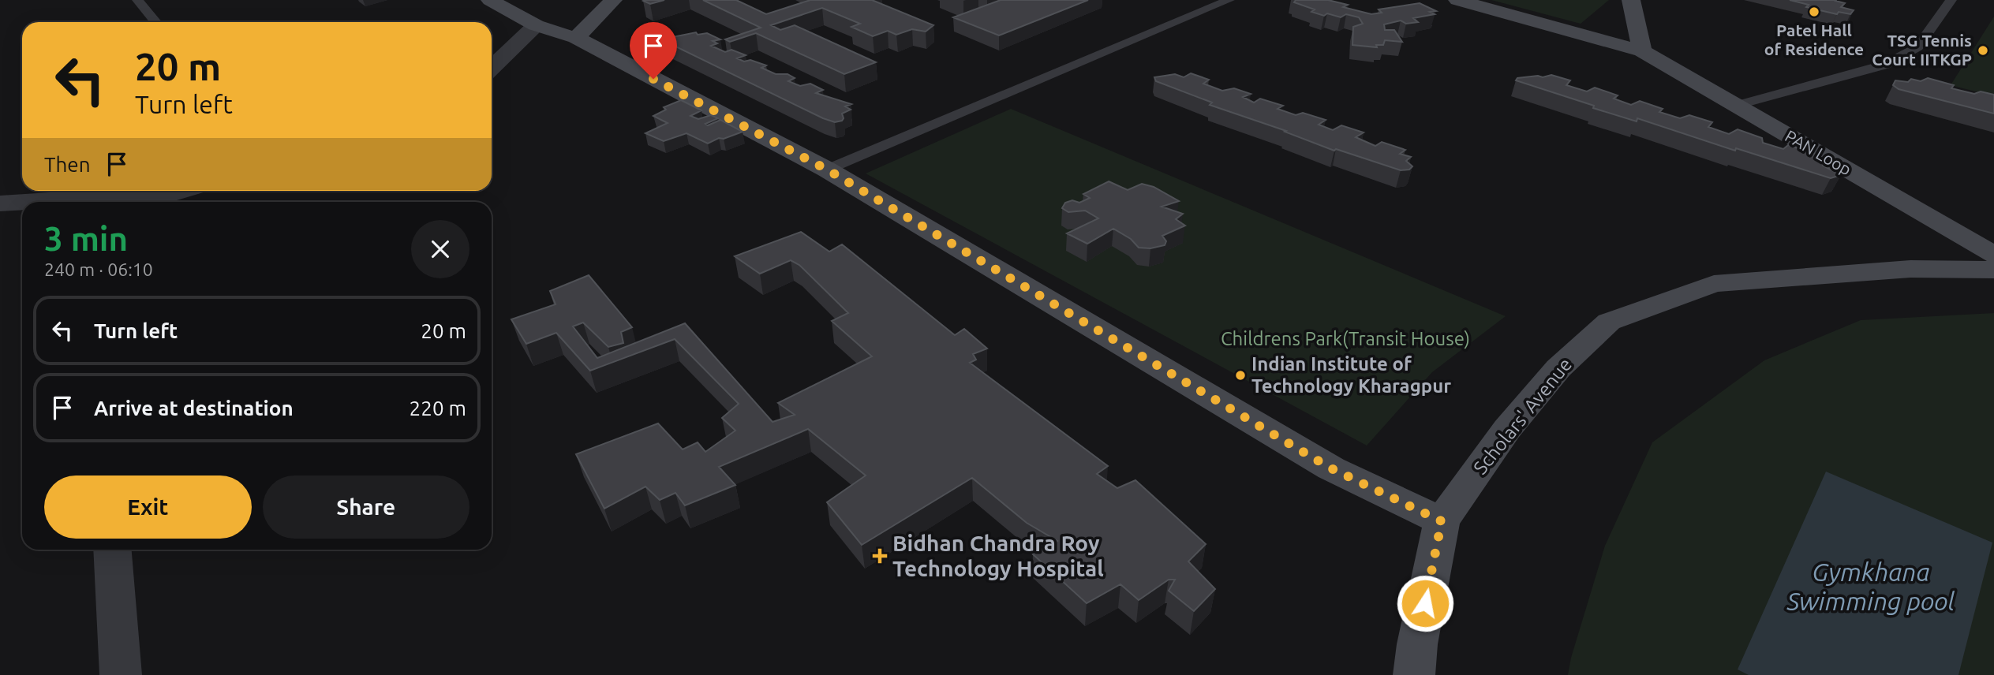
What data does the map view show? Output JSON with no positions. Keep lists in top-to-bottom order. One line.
{"streets":{"street":["PAN Loop","Scholars' Avenue"]},"water":["Gymkhana Swimming pool"],"parks":["Childrens Park(Transit House)"],"places":{"other":["Patel Hall of Residence","TSG Tennis Court IITKGP","Indian Institute of Technology Kharagpur"],"health":["Bidhan Chandra Roy Technology Hospital"]},"page":{"turn":["20 m","Turn left"],"then":"Then","heading":["3 min","240 m · 06:10"],"list":[{"name":"Turn left","value":"20 m"},{"name":"Arrive at destination","value":"220 m"}],"buttons":["Exit","Share"]}}
